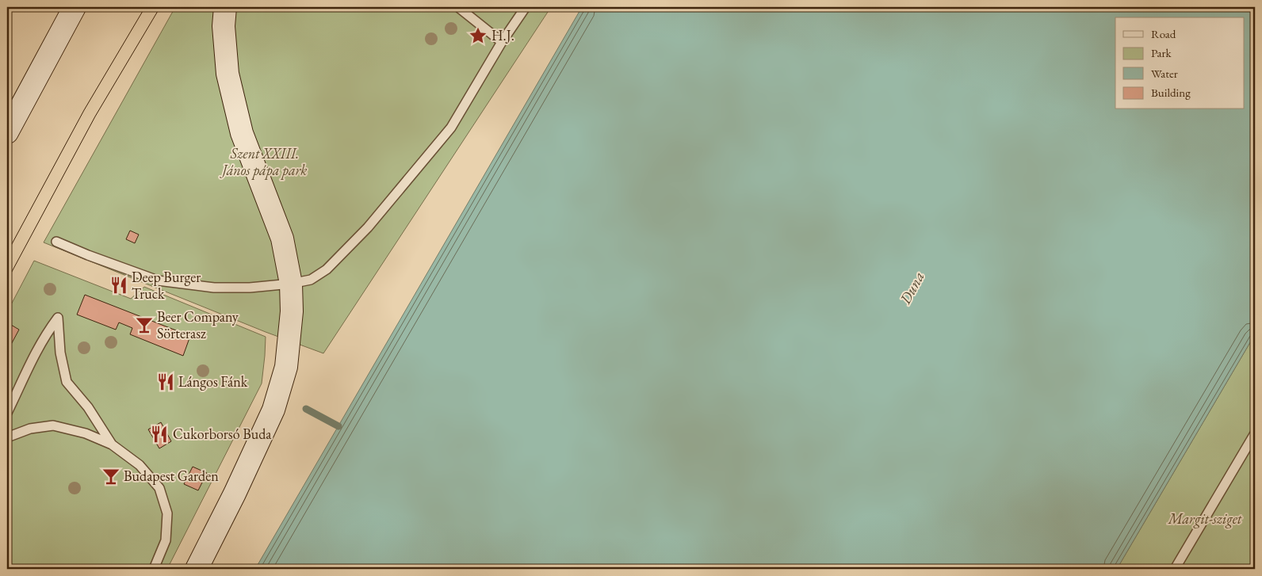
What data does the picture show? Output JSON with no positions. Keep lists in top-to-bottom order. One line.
{"water":["Duna"],"parks":["Szent XXIII. János pápa park","Margit-sziget"],"places":{"place":["H.J."],"restaurant":["Deep Burger Truck","Lángos Fánk","Cukorborsó Buda"],"bar":["Beer Company Sörterasz","Budapest Garden"]},"legend":["Road","Park","Water","Building"]}
